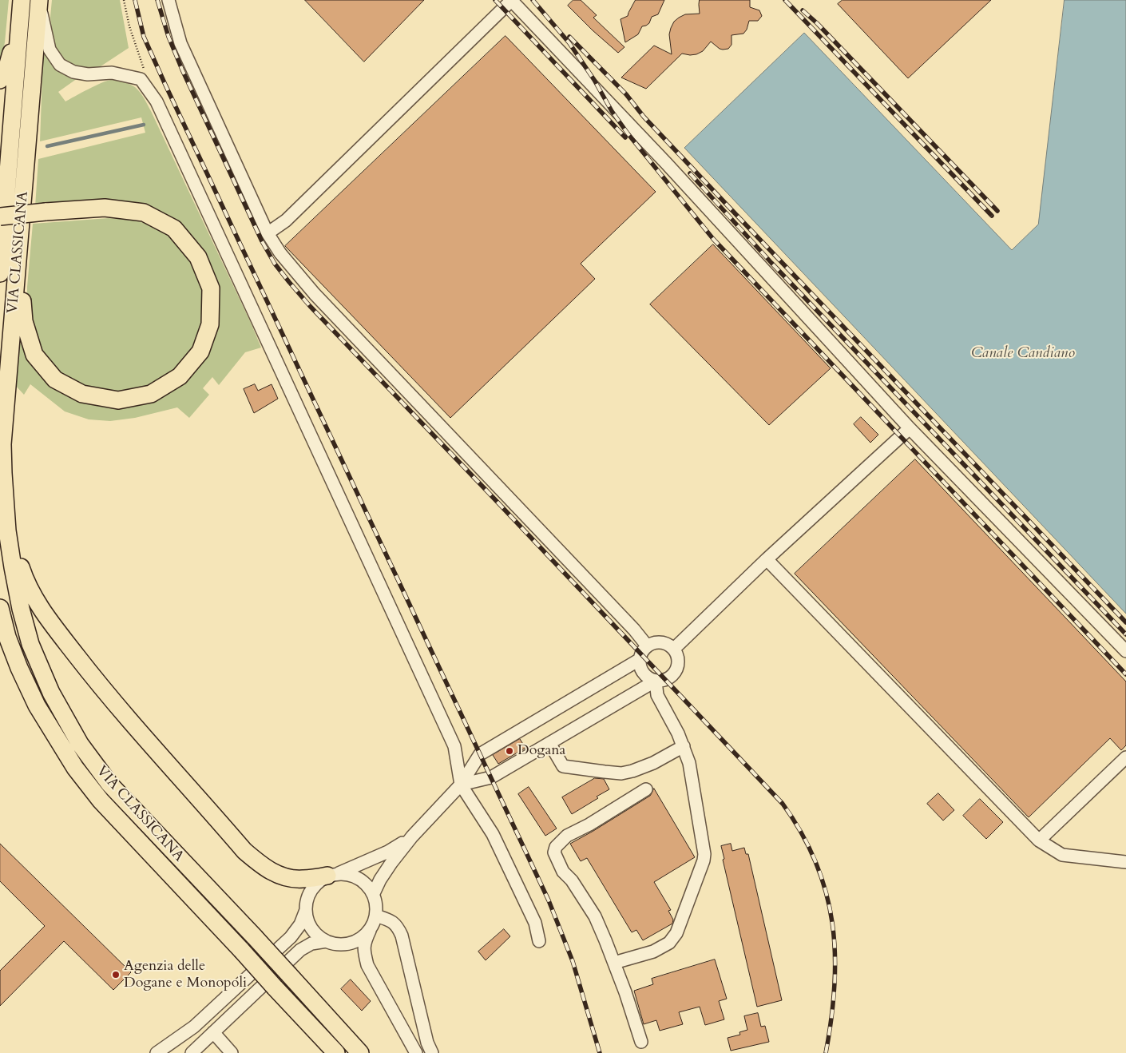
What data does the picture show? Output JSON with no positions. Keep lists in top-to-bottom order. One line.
{"streets":{"highway":["VIA CLASSICANA"]},"water":["Canale Candiano"],"places":["Dogana","Agenzia delle Dogane e Monopoli"]}
